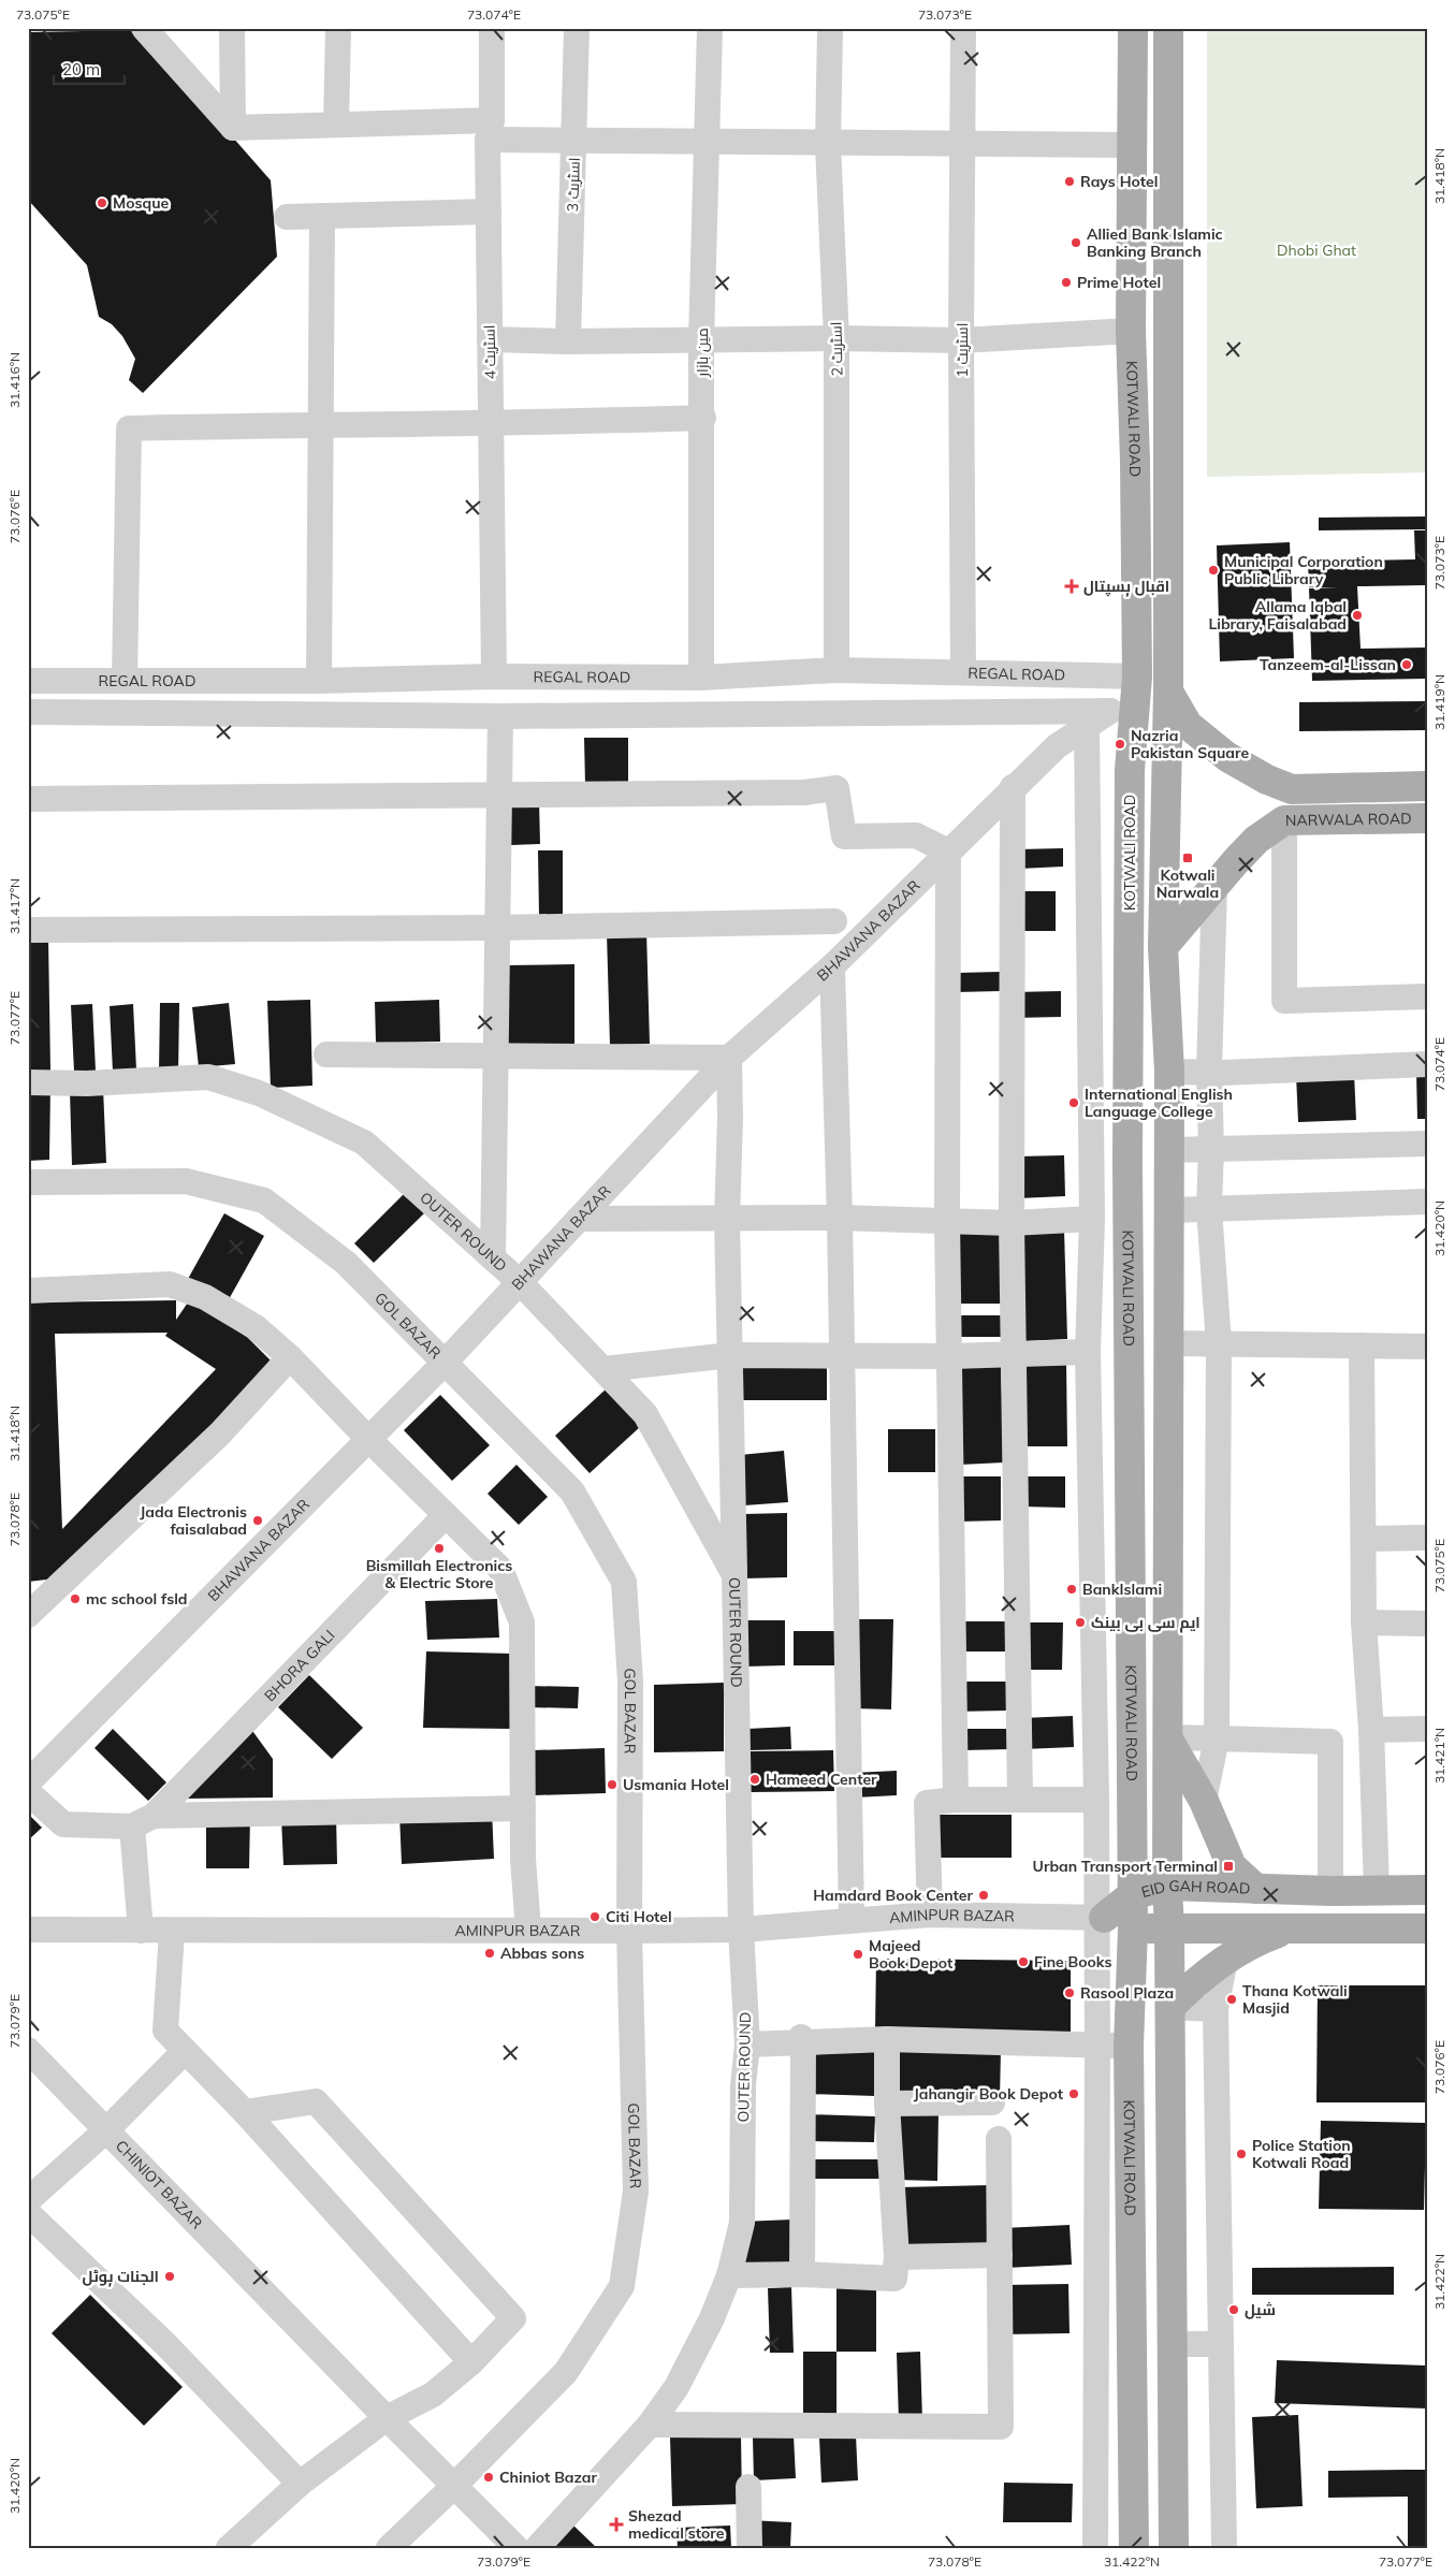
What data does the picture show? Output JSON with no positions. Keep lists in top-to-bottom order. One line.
{"streets":{"main road":["KOTWALI ROAD","NARWALA ROAD","EID GAH ROAD"],"street":["اسٹریٹ 3","اسٹریٹ 2","اسٹریٹ 1","اسٹریٹ 4","مین بازار","REGAL ROAD","BHAWANA BAZAR","OUTER ROUND","GOL BAZAR","BHORA GALI","AMINPUR BAZAR","CHINIOT BAZAR"]},"crossings":[["اسٹریٹ 2","REGAL ROAD"],["اسٹریٹ 1","REGAL ROAD"],["اسٹریٹ 4","REGAL ROAD"],["مین بازار","REGAL ROAD"],["KOTWALI ROAD","REGAL ROAD"],["KOTWALI ROAD","BHAWANA BAZAR"],["KOTWALI ROAD","EID GAH ROAD"],["BHAWANA BAZAR","OUTER ROUND"],["BHAWANA BAZAR","GOL BAZAR"],["OUTER ROUND","AMINPUR BAZAR"],["GOL BAZAR","AMINPUR BAZAR"],["GOL BAZAR","CHINIOT BAZAR"],["EID GAH ROAD","AMINPUR BAZAR"]],"parks":["Dhobi Ghat"],"places":{"other":["Rays Hotel","Mosque","Allied Bank Islamic Banking Branch","Prime Hotel","Municipal Corporation Public Library","Allama Iqbal Library, Faisalabad","Tanzeem-al-Lissan","Nazria Pakistan Square","International English Language College","Jada Electronis faisalabad","Bismillah Electronics & Electric Store","BankIslami","mc school fsld","ایم سی بی بینک","Hameed Center","Usmania Hotel","Hamdard Book Center","Citi Hotel","Abbas sons","Majeed Book Depot","Fine Books","Rasool Plaza","Thana Kotwali Masjid","Jahangir Book Depot","Police Station Kotwali Road","الجنات ہوٹل","شیل","Chiniot Bazar"],"health":["اقبال ہسپتال","Shezad medical store"],"transit":["Kotwali Narwala","Urban Transport Terminal"]},"scale_bar":"20 m","coordinates":["73.075°E","73.074°E","73.073°E","31.418°N","31.416°N","73.076°E","31.419°N","31.417°N","73.077°E","31.420°N","73.078°E","31.421°N","73.079°E","31.422°N"]}
